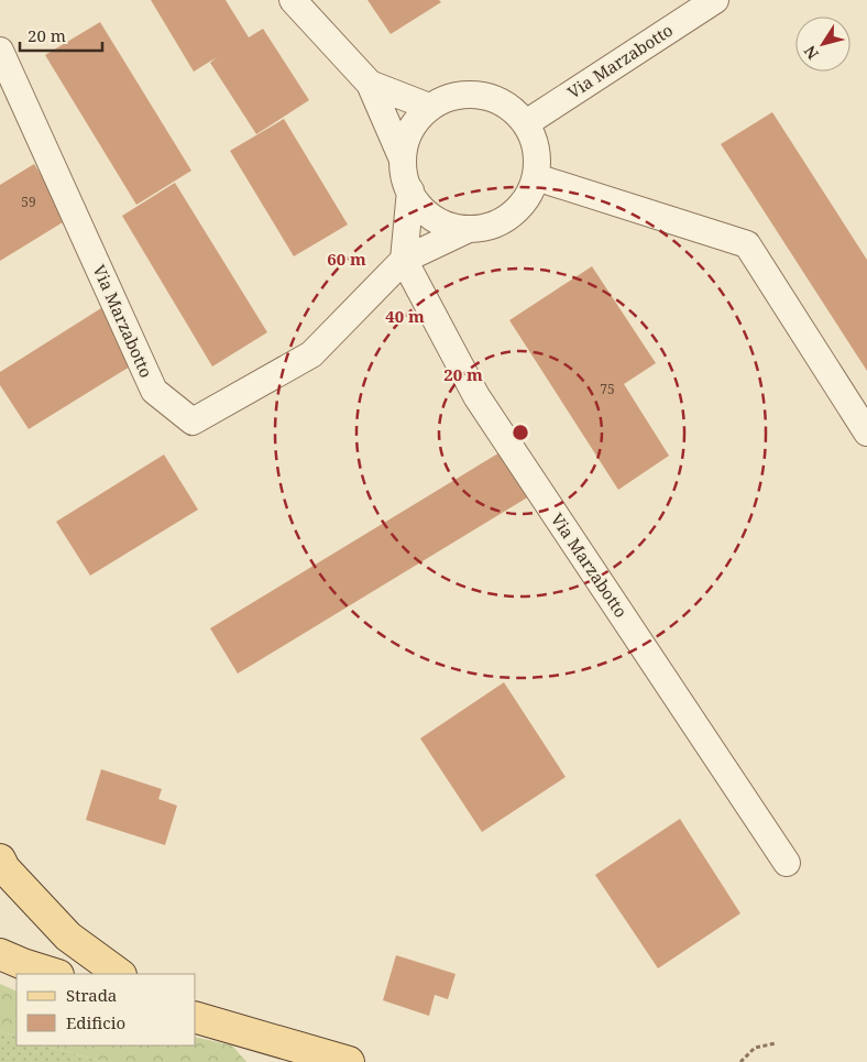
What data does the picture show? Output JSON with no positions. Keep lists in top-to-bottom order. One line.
{"streets":{"street":["Via Marzabotto"]},"house_numbers":["59","75"],"legend":["Strada","Edificio"],"scale_bar":"20 m","north":"bottom left","rings":["60 m","40 m","20 m"]}
